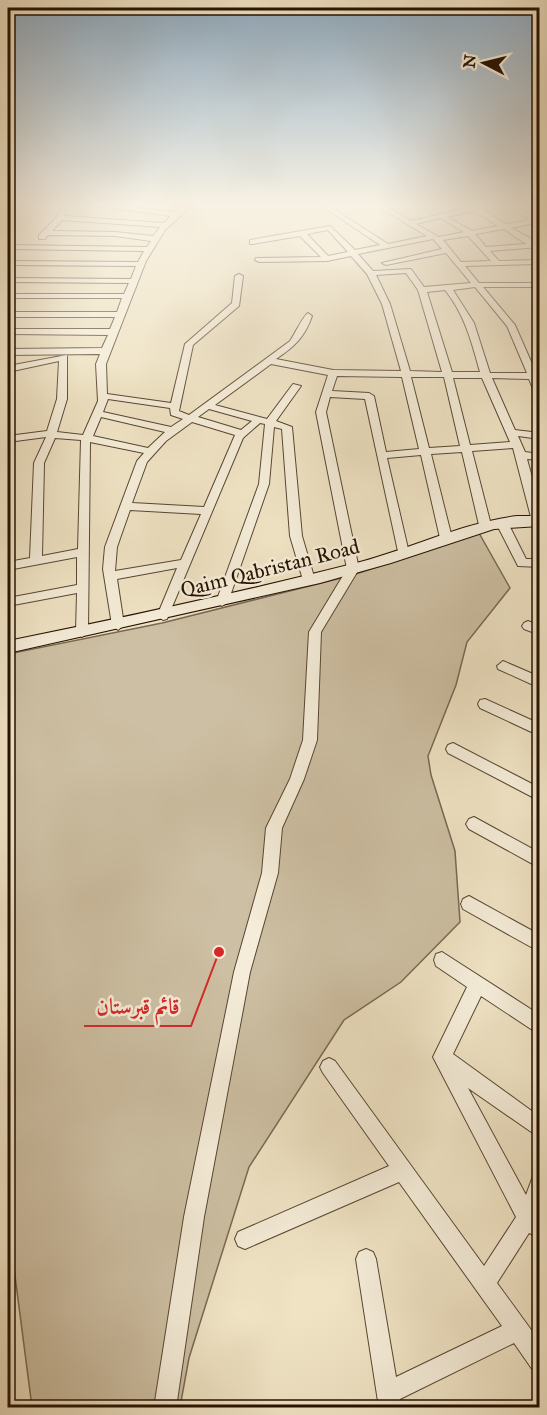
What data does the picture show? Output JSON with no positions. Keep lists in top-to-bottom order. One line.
{"streets":{"street":["Qaim Qabristan Road"]},"places":["قائم قبرستان"],"north":"left"}
